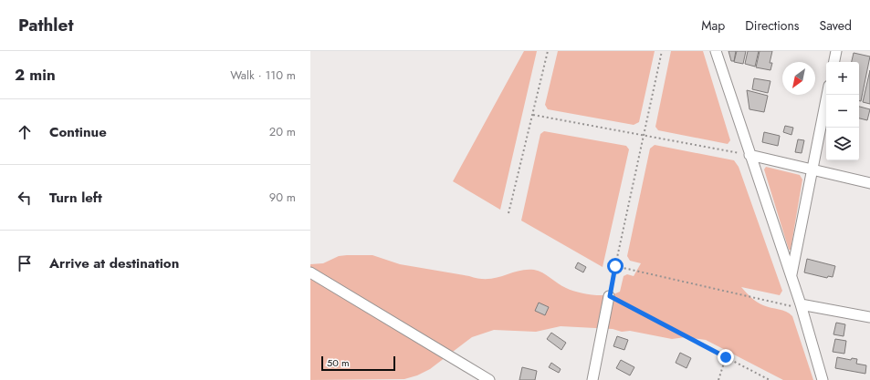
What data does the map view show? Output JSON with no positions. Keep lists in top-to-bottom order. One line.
{"scale_bar":"50 m","north":"bottom left","page":{"header":"Pathlet","nav":["Map","Directions","Saved"],"heading":["2 min","Walk · 110 m"],"map_buttons":["+","−"],"list":[["Continue","20 m"],["Turn left","90 m"],"Arrive at destination"],"scale":"50 m"}}
